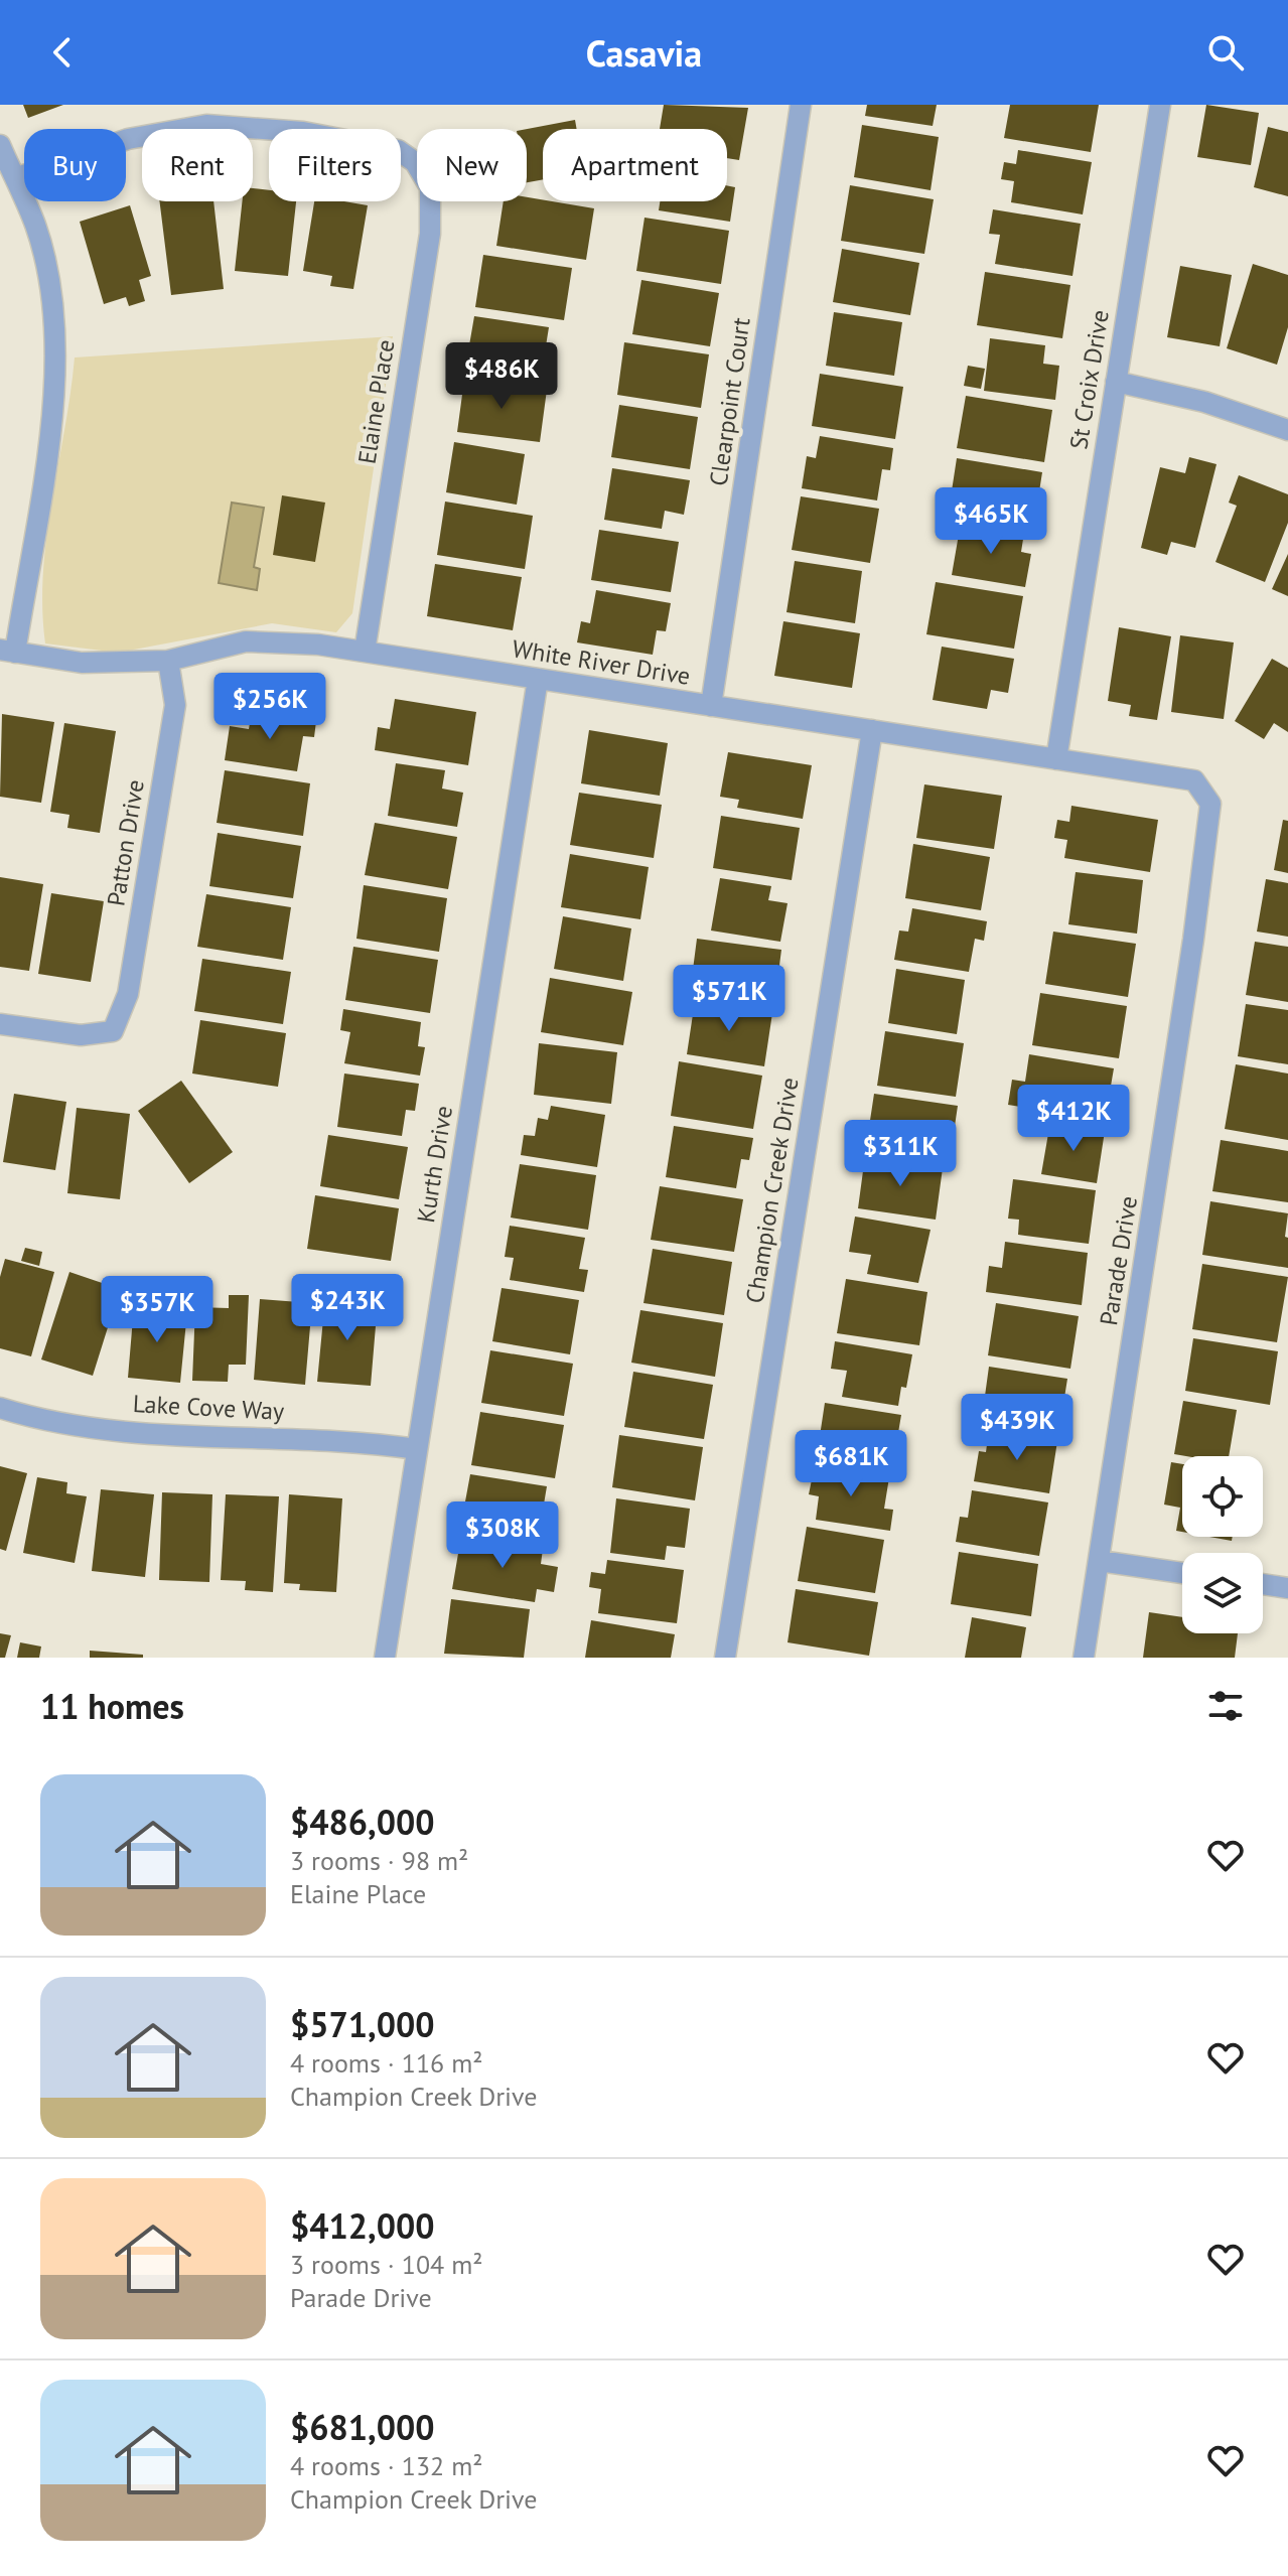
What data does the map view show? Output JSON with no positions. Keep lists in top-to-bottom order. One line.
{"streets":{"street":["St Croix Drive","Elaine Place","Clearpoint Court","White River Drive","Patton Drive","Kurth Drive","Champion Creek Drive","Parade Drive","Lake Cove Way"]},"crossings":[["St Croix Drive","White River Drive"],["Elaine Place","White River Drive"],["Clearpoint Court","White River Drive"],["White River Drive","Patton Drive"],["White River Drive","Kurth Drive"],["White River Drive","Champion Creek Drive"],["White River Drive","Parade Drive"],["Kurth Drive","Lake Cove Way"]],"page":{"header":"Casavia","chip":["Buy","Rent","Filters","New","Apartment"],"price":["$486K","$465K","$256K","$571K","$412K","$311K","$243K","$357K","$439K","$681K","$308K"],"heading":"11 homes","list":[{"name":"$486,000","note":"3 rooms · 98 m² · Elaine Place"},{"name":"$571,000","note":"4 rooms · 116 m² · Champion Creek Drive"},{"name":"$412,000","note":"3 rooms · 104 m² · Parade Drive"},{"name":"$681,000","note":"4 rooms · 132 m² · Champion Creek Drive"}]}}
